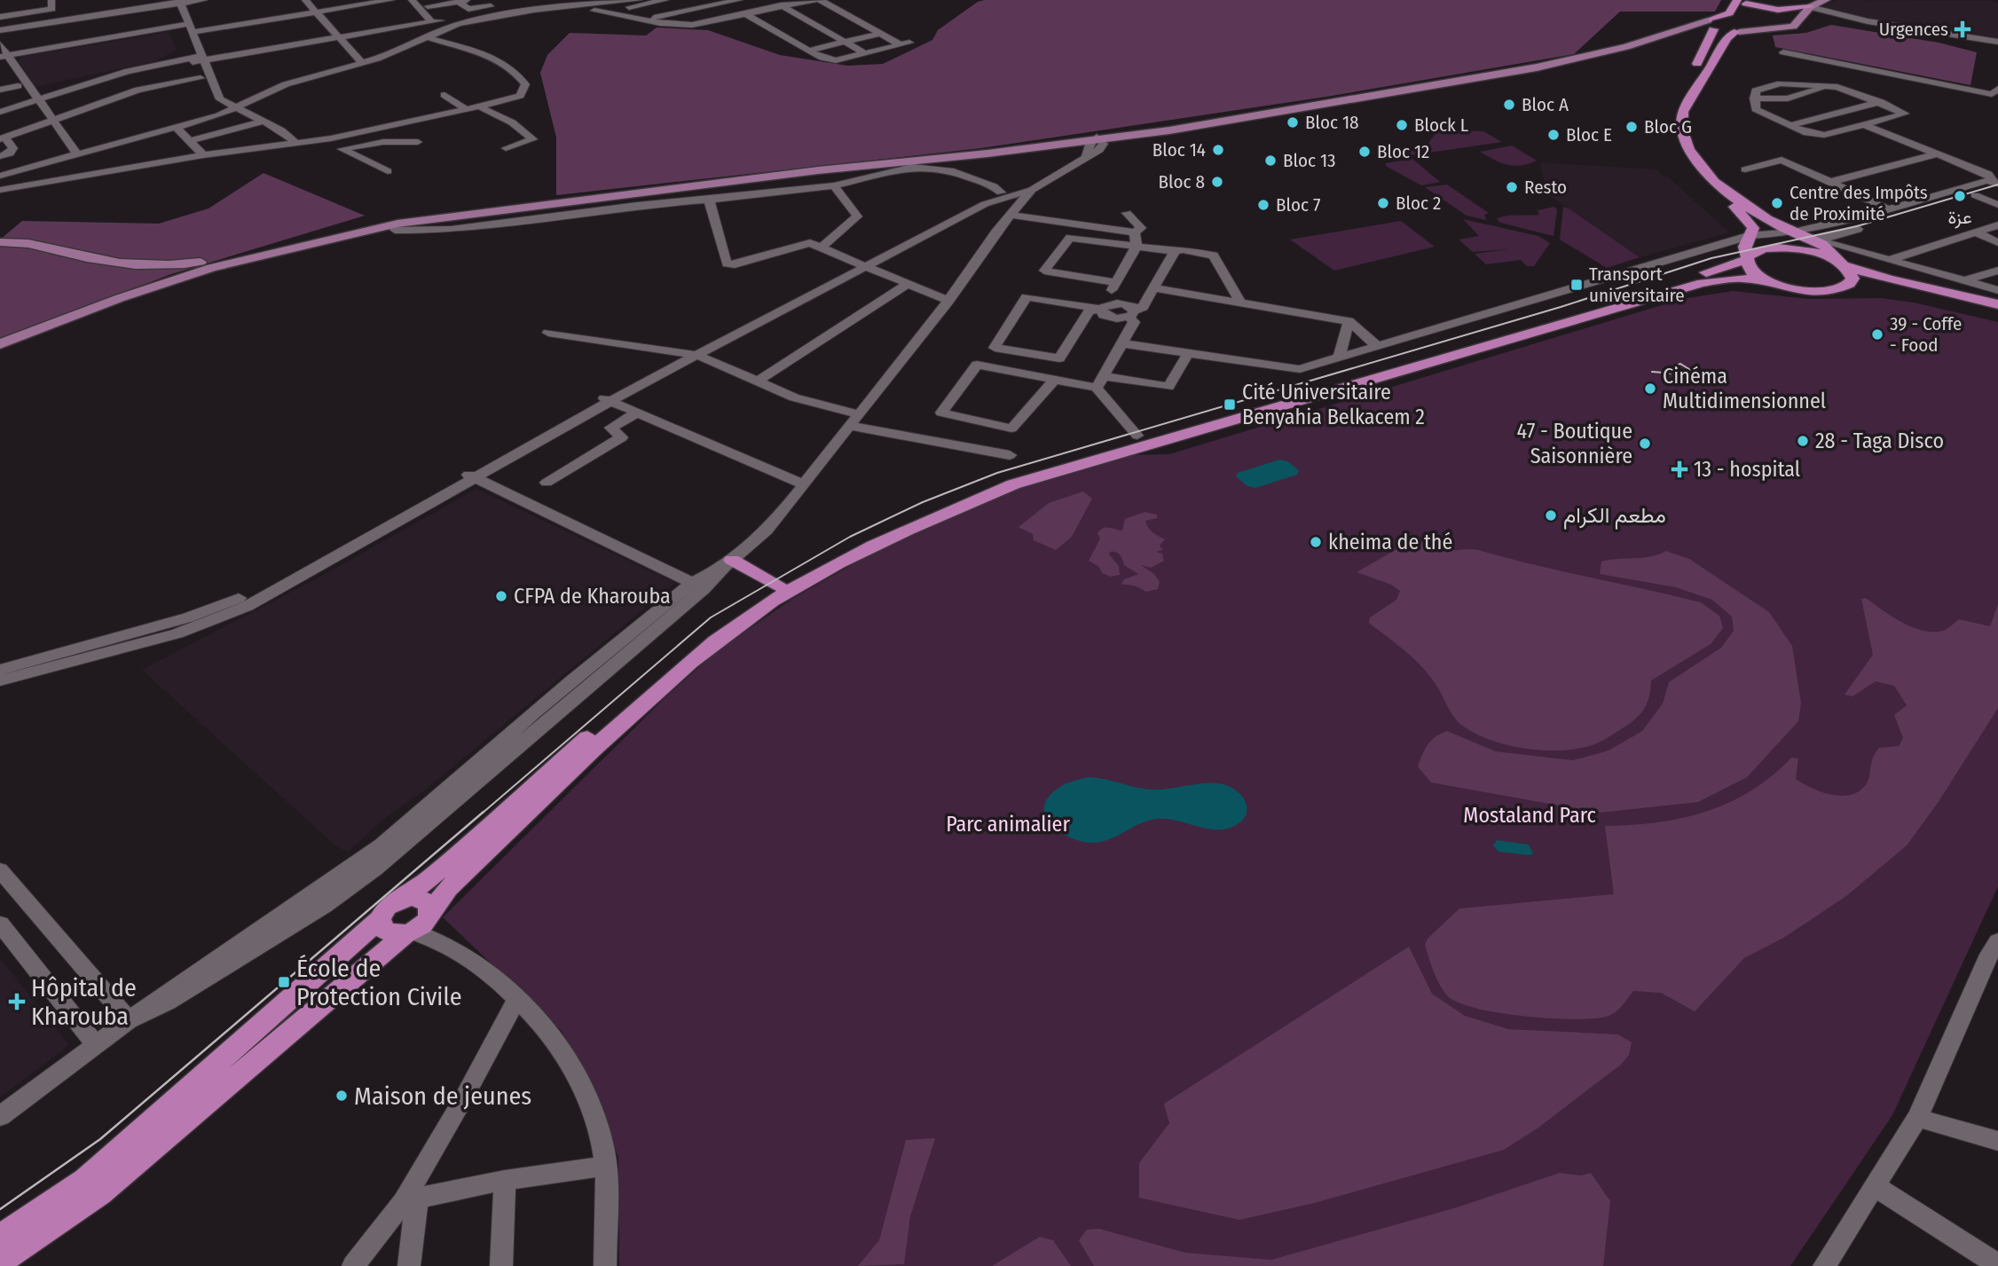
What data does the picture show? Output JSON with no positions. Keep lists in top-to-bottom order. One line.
{"parks":["Mostaland Parc","Parc animalier"],"places":{"health":["Urgences","13 - hospital","Hôpital de Kharouba"],"other":["Bloc A","Bloc 18","Block L","Bloc G","Bloc E","Bloc 14","Bloc 12","Bloc 13","Bloc 8","Resto","عزة","Bloc 2","Centre des Impôts de Proximité","Bloc 7","39 - Coffe - Food","Cinéma Multidimensionnel","28 - Taga Disco","47 - Boutique Saisonnière","مطعم الكرام","kheima de thé","CFPA de Kharouba","Maison de jeunes"],"transit":["Transport universitaire","Cité Universitaire Benyahia Belkacem 2","École de Protection Civile"]}}
